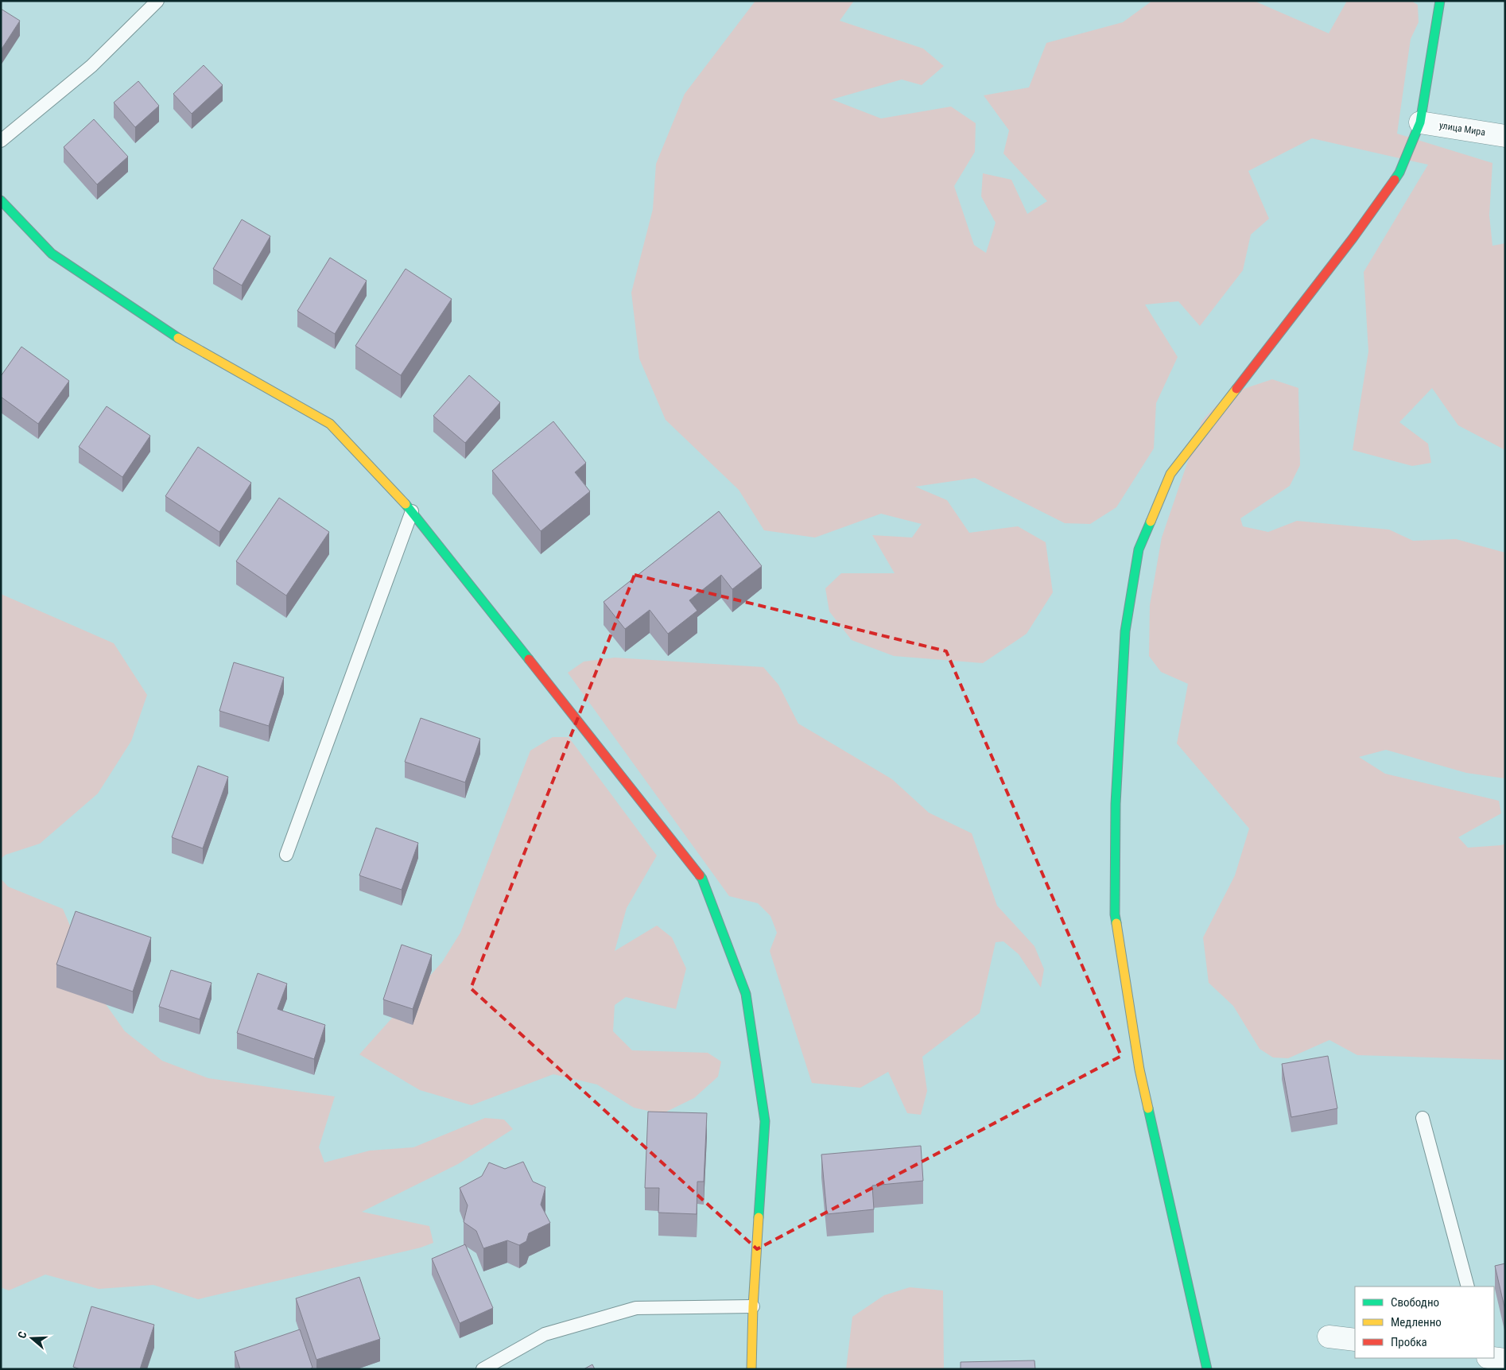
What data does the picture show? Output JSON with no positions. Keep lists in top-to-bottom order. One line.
{"streets":{"street":["улица Мира"]},"legend":["Свободно","Медленно","Пробка"],"north":"left"}
